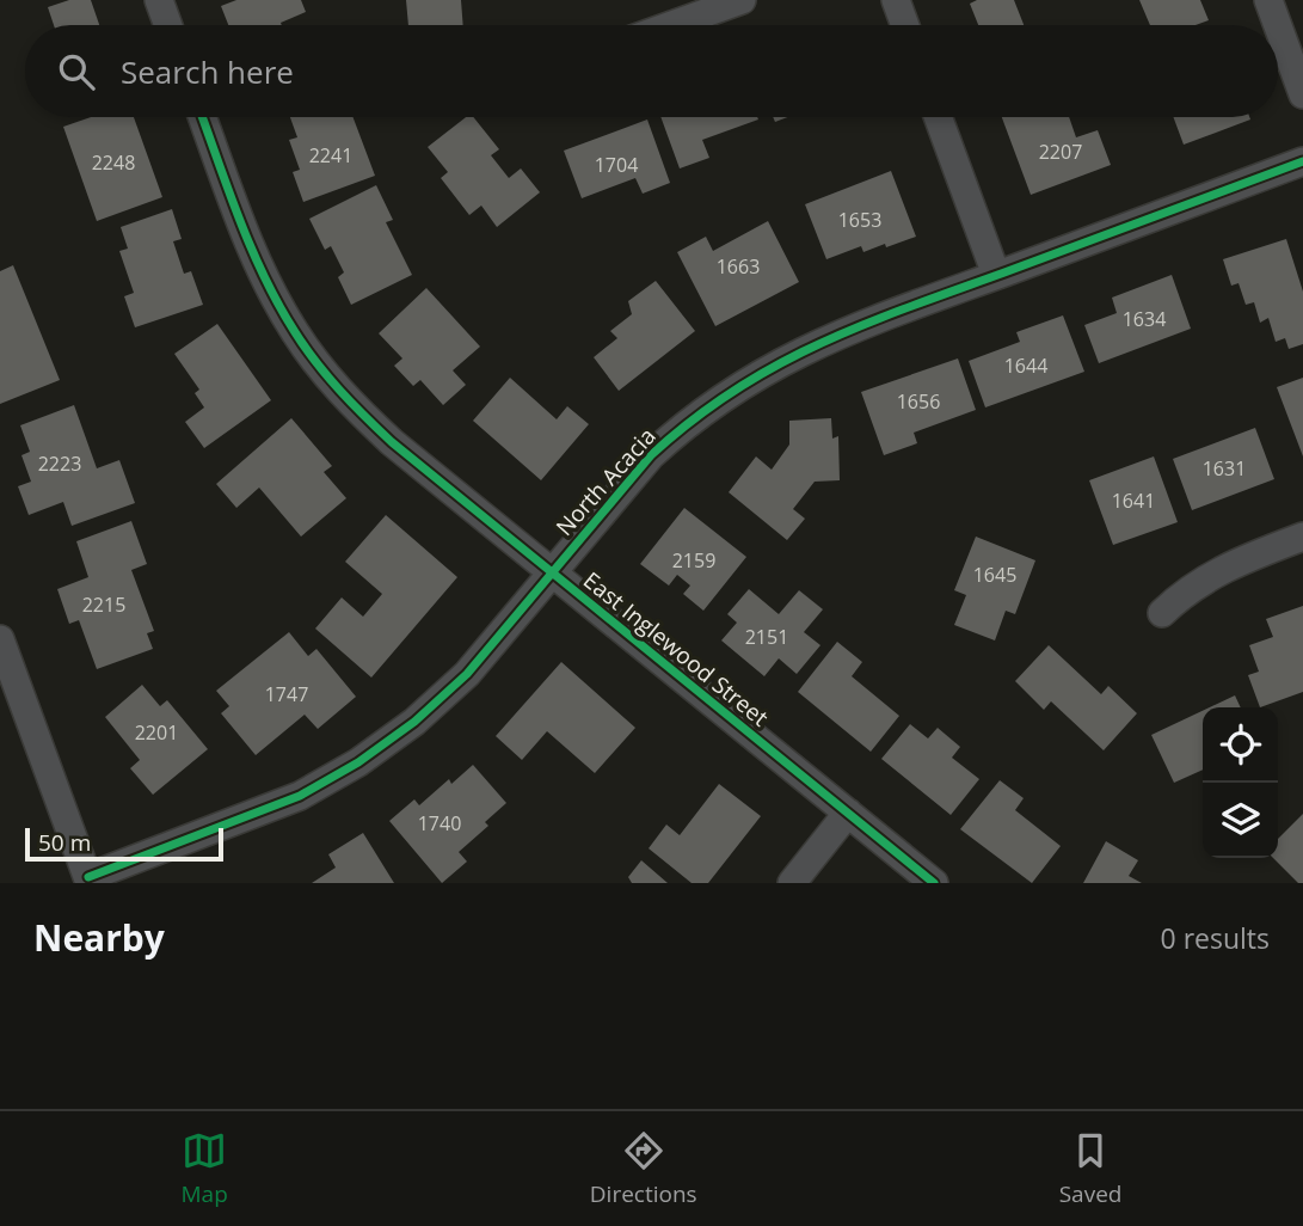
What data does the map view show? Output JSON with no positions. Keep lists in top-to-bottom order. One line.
{"streets":{"street":["North Acacia","East Inglewood Street"]},"crossings":[["North Acacia","East Inglewood Street"]],"house_numbers":["2207","2241","2248","1704","1653","1663","1634","1644","1656","2223","1631","1641","2159","1645","2215","2151","1747","2201","1740"],"scale_bar":"50 m","page":{"search":"Search here","scale":"50 m","heading":["Nearby","0 results"],"nav":["Map","Directions","Saved"]}}
